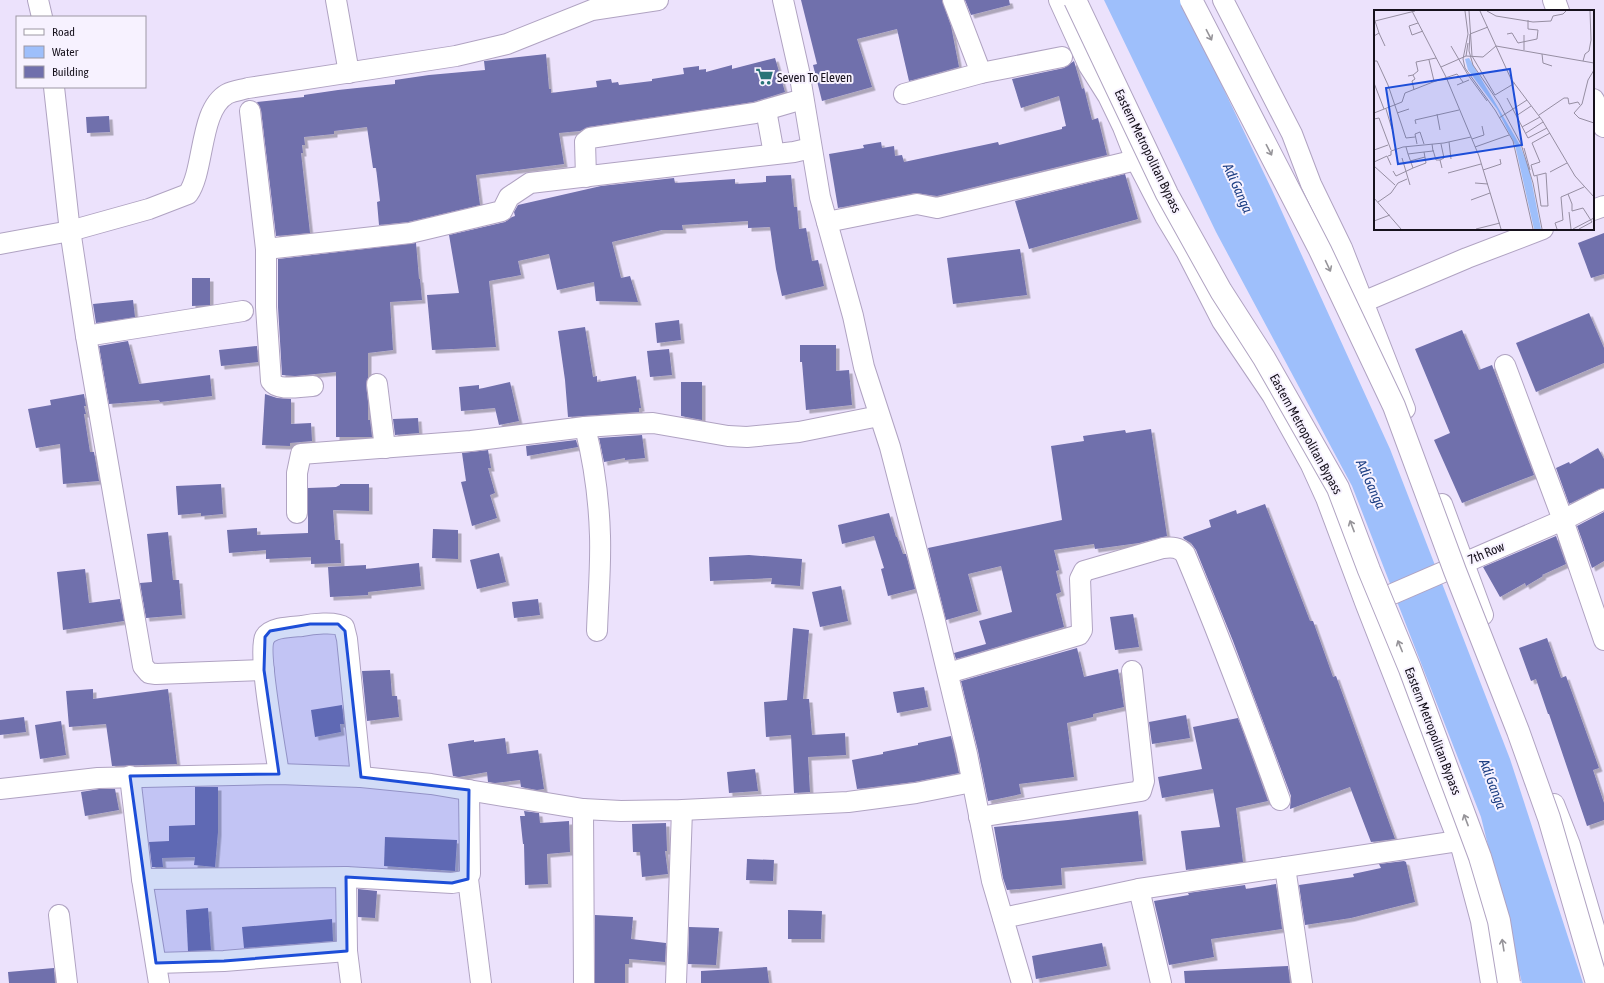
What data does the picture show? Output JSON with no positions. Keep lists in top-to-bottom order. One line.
{"streets":{"main road":["Eastern Metropolitan Bypass"],"street":["7th Row"]},"water":["Adi Ganga"],"places":{"supermarket":["Seven To Eleven"]},"legend":["Road","Water","Building"]}
